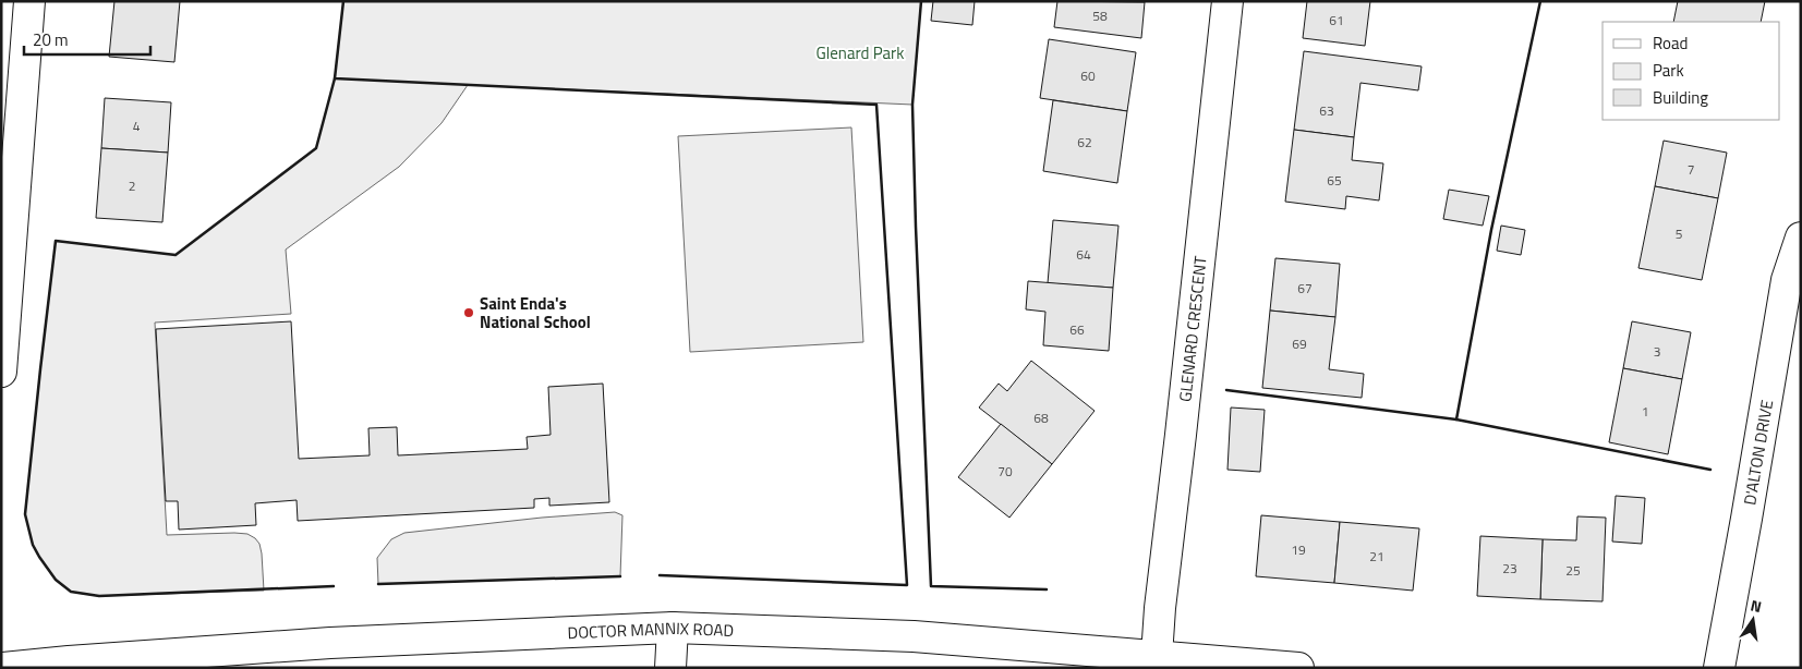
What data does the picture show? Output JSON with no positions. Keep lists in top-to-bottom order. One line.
{"streets":{"street":["GLENARD CRESCENT","D'ALTON DRIVE","DOCTOR MANNIX ROAD"]},"crossings":[["GLENARD CRESCENT","DOCTOR MANNIX ROAD"]],"parks":["Glenard Park"],"places":["Saint Enda's National School"],"house_numbers":["58","61","60","63","4","62","7","65","2","5","64","67","66","69","3","1","68","70","19","21","23","25"],"legend":["Road","Park","Building"],"scale_bar":"20 m","north":"top"}
